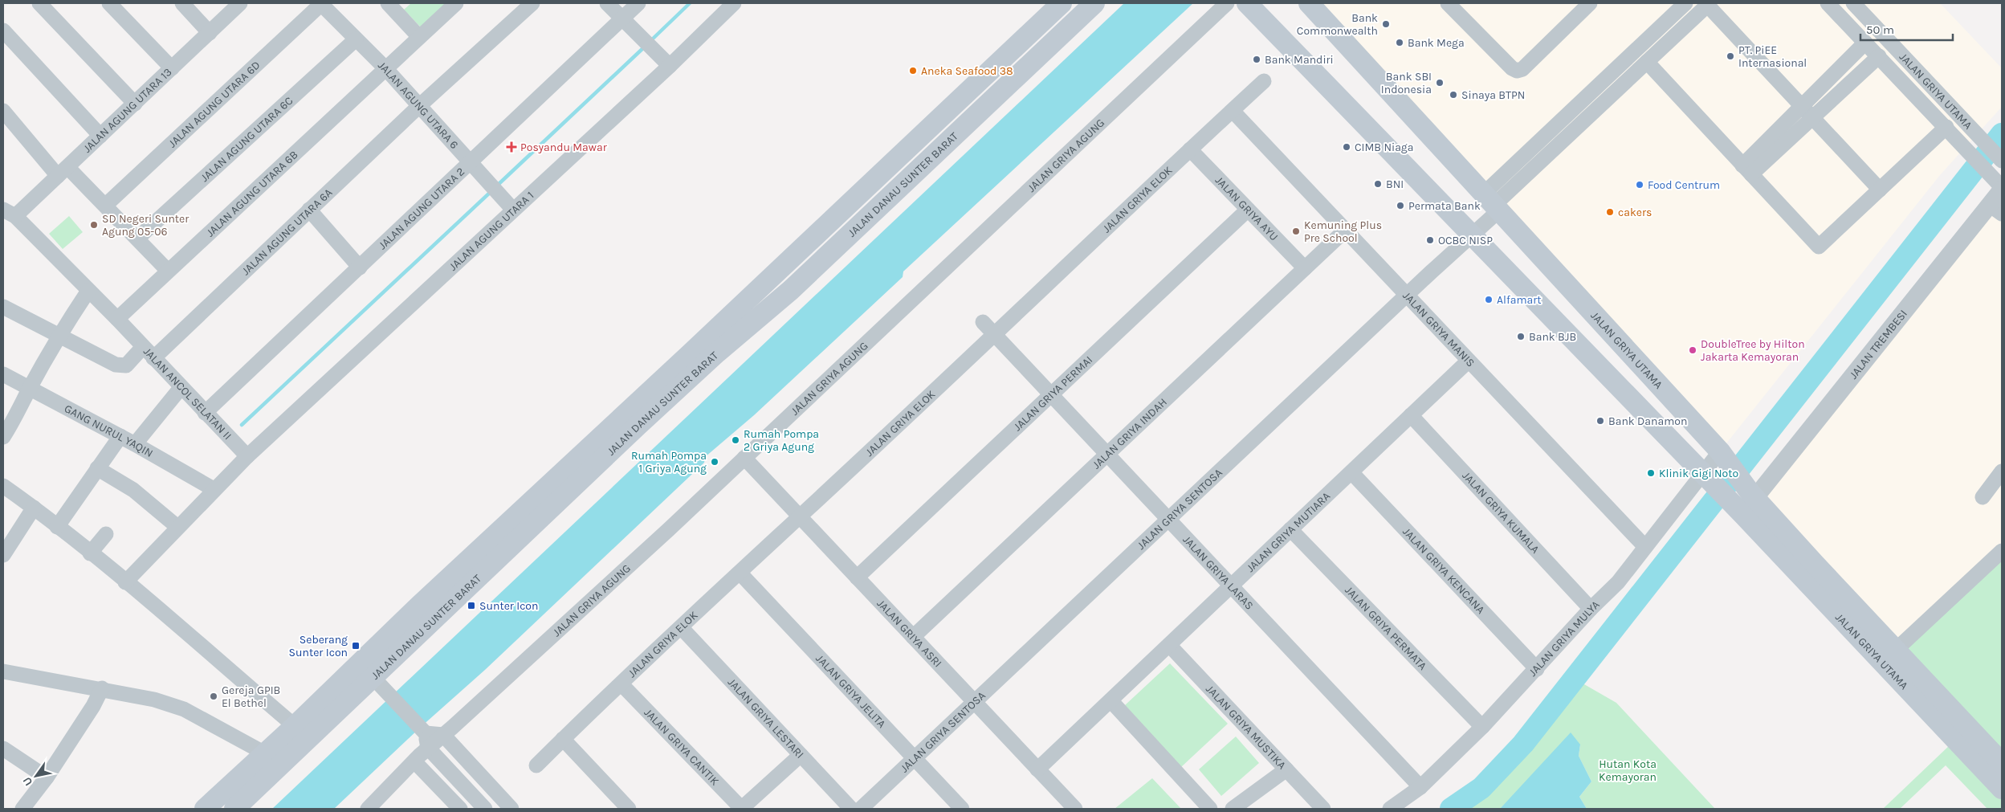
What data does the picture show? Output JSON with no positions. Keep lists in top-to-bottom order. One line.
{"streets":{"main road":["JALAN GRIYA UTAMA","JALAN DANAU SUNTER BARAT"],"street":["JALAN AGUNG UTARA 6D","JALAN AGUNG UTARA 6","JALAN AGUNG UTARA 13","JALAN AGUNG UTARA 6C","JALAN GRIYA AGUNG","JALAN AGUNG UTARA 6B","JALAN GRIYA ELOK","JALAN AGUNG UTARA 2","JALAN GRIYA AYU","JALAN AGUNG UTARA 1","JALAN AGUNG UTARA 6A","JALAN GRIYA MANIS","JALAN TREMBESI","JALAN ANCOL SELATAN II","JALAN GRIYA PERMAI","GANG NURUL YAQIN","JALAN GRIYA INDAH","JALAN GRIYA SENTOSA","JALAN GRIYA KUMALA","JALAN GRIYA MUTIARA","JALAN GRIYA KENCANA","JALAN GRIYA LARAS","JALAN GRIYA PERMATA","JALAN GRIYA ASRI","JALAN GRIYA MULYA","JALAN GRIYA JELITA","JALAN GRIYA LESTARI","JALAN GRIYA MUSTIKA","JALAN GRIYA CANTIK"]},"crossings":[["JALAN GRIYA UTAMA","JALAN TREMBESI"],["JALAN GRIYA UTAMA","JALAN GRIYA SENTOSA"],["JALAN GRIYA UTAMA","JALAN GRIYA MULYA"],["JALAN AGUNG UTARA 6D","JALAN AGUNG UTARA 6"],["JALAN AGUNG UTARA 6","JALAN AGUNG UTARA 6C"],["JALAN AGUNG UTARA 6","JALAN AGUNG UTARA 6B"],["JALAN AGUNG UTARA 6","JALAN AGUNG UTARA 2"],["JALAN AGUNG UTARA 6","JALAN AGUNG UTARA 1"],["JALAN AGUNG UTARA 6","JALAN AGUNG UTARA 6A"],["JALAN AGUNG UTARA 13","JALAN ANCOL SELATAN II"],["JALAN GRIYA AGUNG","JALAN GRIYA ASRI"],["JALAN AGUNG UTARA 6B","JALAN ANCOL SELATAN II"],["JALAN GRIYA ELOK","JALAN GRIYA AYU"],["JALAN GRIYA ELOK","JALAN GRIYA MANIS"],["JALAN GRIYA ELOK","JALAN GRIYA LARAS"],["JALAN GRIYA ELOK","JALAN GRIYA ASRI"],["JALAN GRIYA ELOK","JALAN GRIYA JELITA"],["JALAN GRIYA ELOK","JALAN GRIYA LESTARI"],["JALAN GRIYA ELOK","JALAN GRIYA CANTIK"],["JALAN AGUNG UTARA 2","JALAN ANCOL SELATAN II"],["JALAN GRIYA AYU","JALAN GRIYA PERMAI"],["JALAN GRIYA AYU","JALAN GRIYA INDAH"],["JALAN AGUNG UTARA 1","JALAN ANCOL SELATAN II"],["JALAN AGUNG UTARA 6A","JALAN ANCOL SELATAN II"],["JALAN GRIYA MANIS","JALAN GRIYA INDAH"],["JALAN GRIYA MANIS","JALAN GRIYA SENTOSA"],["JALAN GRIYA MANIS","JALAN GRIYA MUTIARA"],["JALAN GRIYA MANIS","JALAN GRIYA MULYA"],["JALAN GRIYA PERMAI","JALAN GRIYA LARAS"],["JALAN GRIYA PERMAI","JALAN GRIYA ASRI"],["JALAN GRIYA INDAH","JALAN GRIYA LARAS"],["JALAN GRIYA INDAH","JALAN GRIYA ASRI"],["JALAN GRIYA SENTOSA","JALAN GRIYA LARAS"],["JALAN GRIYA SENTOSA","JALAN GRIYA ASRI"],["JALAN GRIYA SENTOSA","JALAN GRIYA JELITA"],["JALAN GRIYA KUMALA","JALAN GRIYA MUTIARA"],["JALAN GRIYA KUMALA","JALAN GRIYA MULYA"],["JALAN GRIYA MUTIARA","JALAN GRIYA KENCANA"],["JALAN GRIYA MUTIARA","JALAN GRIYA LARAS"],["JALAN GRIYA MUTIARA","JALAN GRIYA PERMATA"],["JALAN GRIYA MUTIARA","JALAN GRIYA ASRI"],["JALAN GRIYA MUTIARA","JALAN GRIYA MUSTIKA"],["JALAN GRIYA KENCANA","JALAN GRIYA MULYA"],["JALAN GRIYA LARAS","JALAN GRIYA MULYA"],["JALAN GRIYA PERMATA","JALAN GRIYA MULYA"]],"parks":["Hutan Kota Kemayoran"],"places":{"other":["Bank Commonwealth","Bank Mega","PT. PiEE Internasional","Bank Mandiri","Aneka Seafood 38","Bank SBI Indonesia","Sinaya BTPN","CIMB Niaga","BNI","Food Centrum","Permata Bank","cakers","SD Negeri Sunter Agung 05-06","Kemuning Plus Pre School","OCBC NISP","Alfamart","Bank BJB","DoubleTree by Hilton Jakarta Kemayoran","Bank Danamon","Rumah Pompa 2 Griya Agung","Rumah Pompa 1 Griya Agung","Klinik Gigi Noto","Gereja GPIB El Bethel"],"health":["Posyandu Mawar"],"transit":["Sunter Icon","Seberang Sunter Icon"]},"scale_bar":"50 m","north":"bottom left"}
